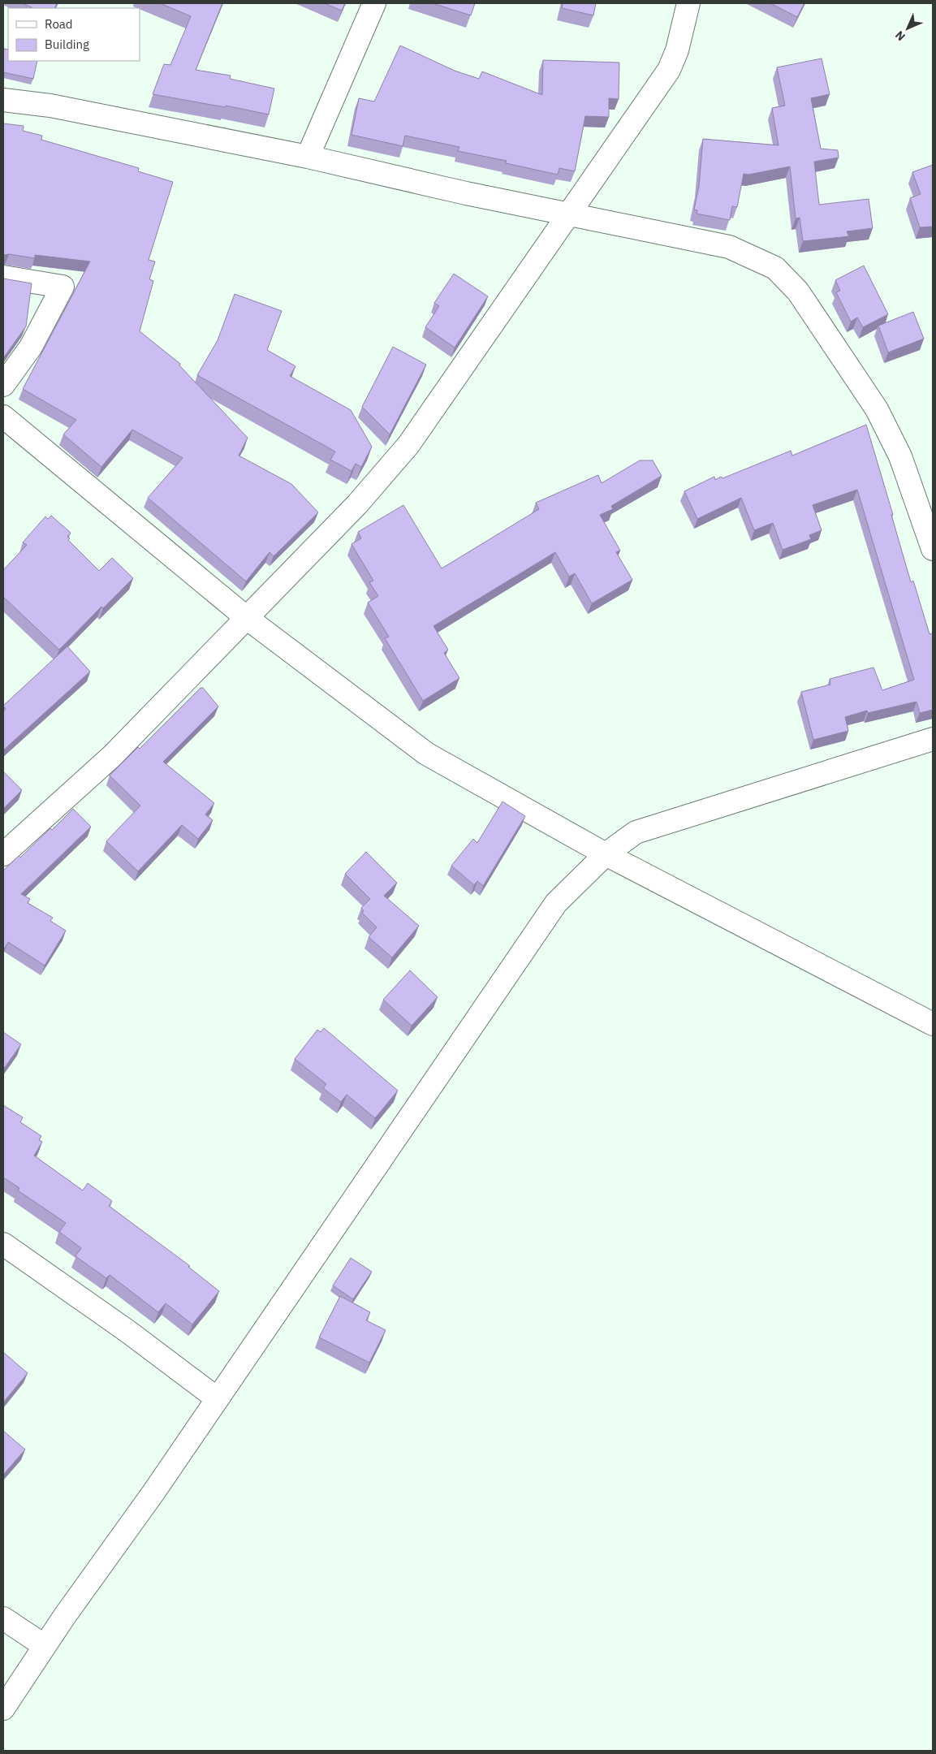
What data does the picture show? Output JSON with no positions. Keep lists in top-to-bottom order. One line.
{"legend":["Road","Building"],"north":"bottom left"}
